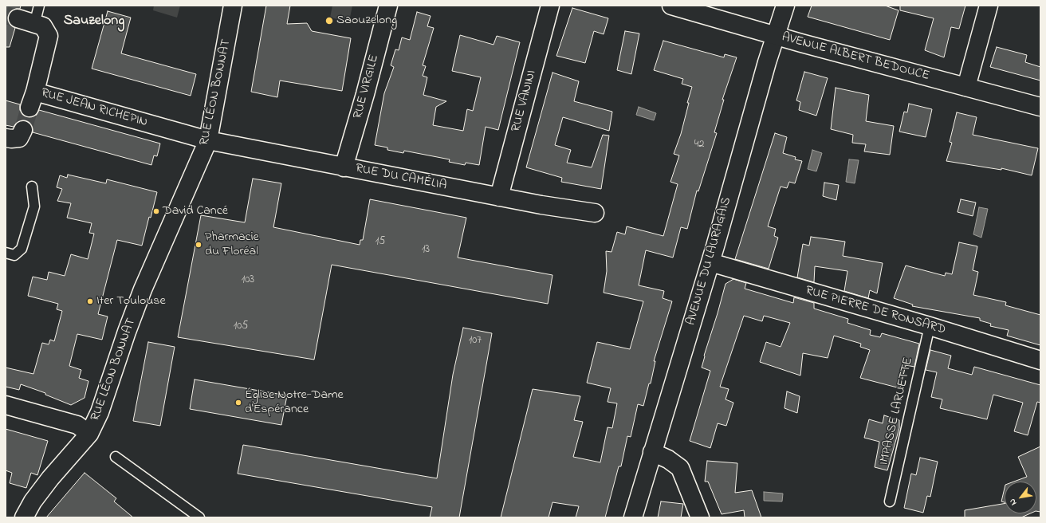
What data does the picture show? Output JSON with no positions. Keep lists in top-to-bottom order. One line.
{"streets":{"street":["AVENUE ALBERT BEDOUCE","RUE VIRGILE","RUE LÉON BONNAT","RUE VANINI","RUE JEAN RICHEPIN","RUE DU CAMÉLIA","AVENUE DU LAURAGAIS","RUE PIERRE DE RONSARD"],"lane":["IMPASSE LARUETTE"]},"crossings":[["AVENUE ALBERT BEDOUCE","AVENUE DU LAURAGAIS"],["RUE VIRGILE","RUE DU CAMÉLIA"],["RUE LÉON BONNAT","RUE JEAN RICHEPIN"],["RUE LÉON BONNAT","RUE DU CAMÉLIA"],["RUE VANINI","RUE DU CAMÉLIA"],["RUE JEAN RICHEPIN","RUE DU CAMÉLIA"],["AVENUE DU LAURAGAIS","RUE PIERRE DE RONSARD"],["RUE PIERRE DE RONSARD","IMPASSE LARUETTE"]],"districts":["Sauzelong"],"places":["Saouzelong","David Cancé","Pharmacie du Floréal","Iter Toulouse","Église Notre-Dame d'Espérance"],"house_numbers":["42","15","13","103","105","107"],"north":"bottom left"}
